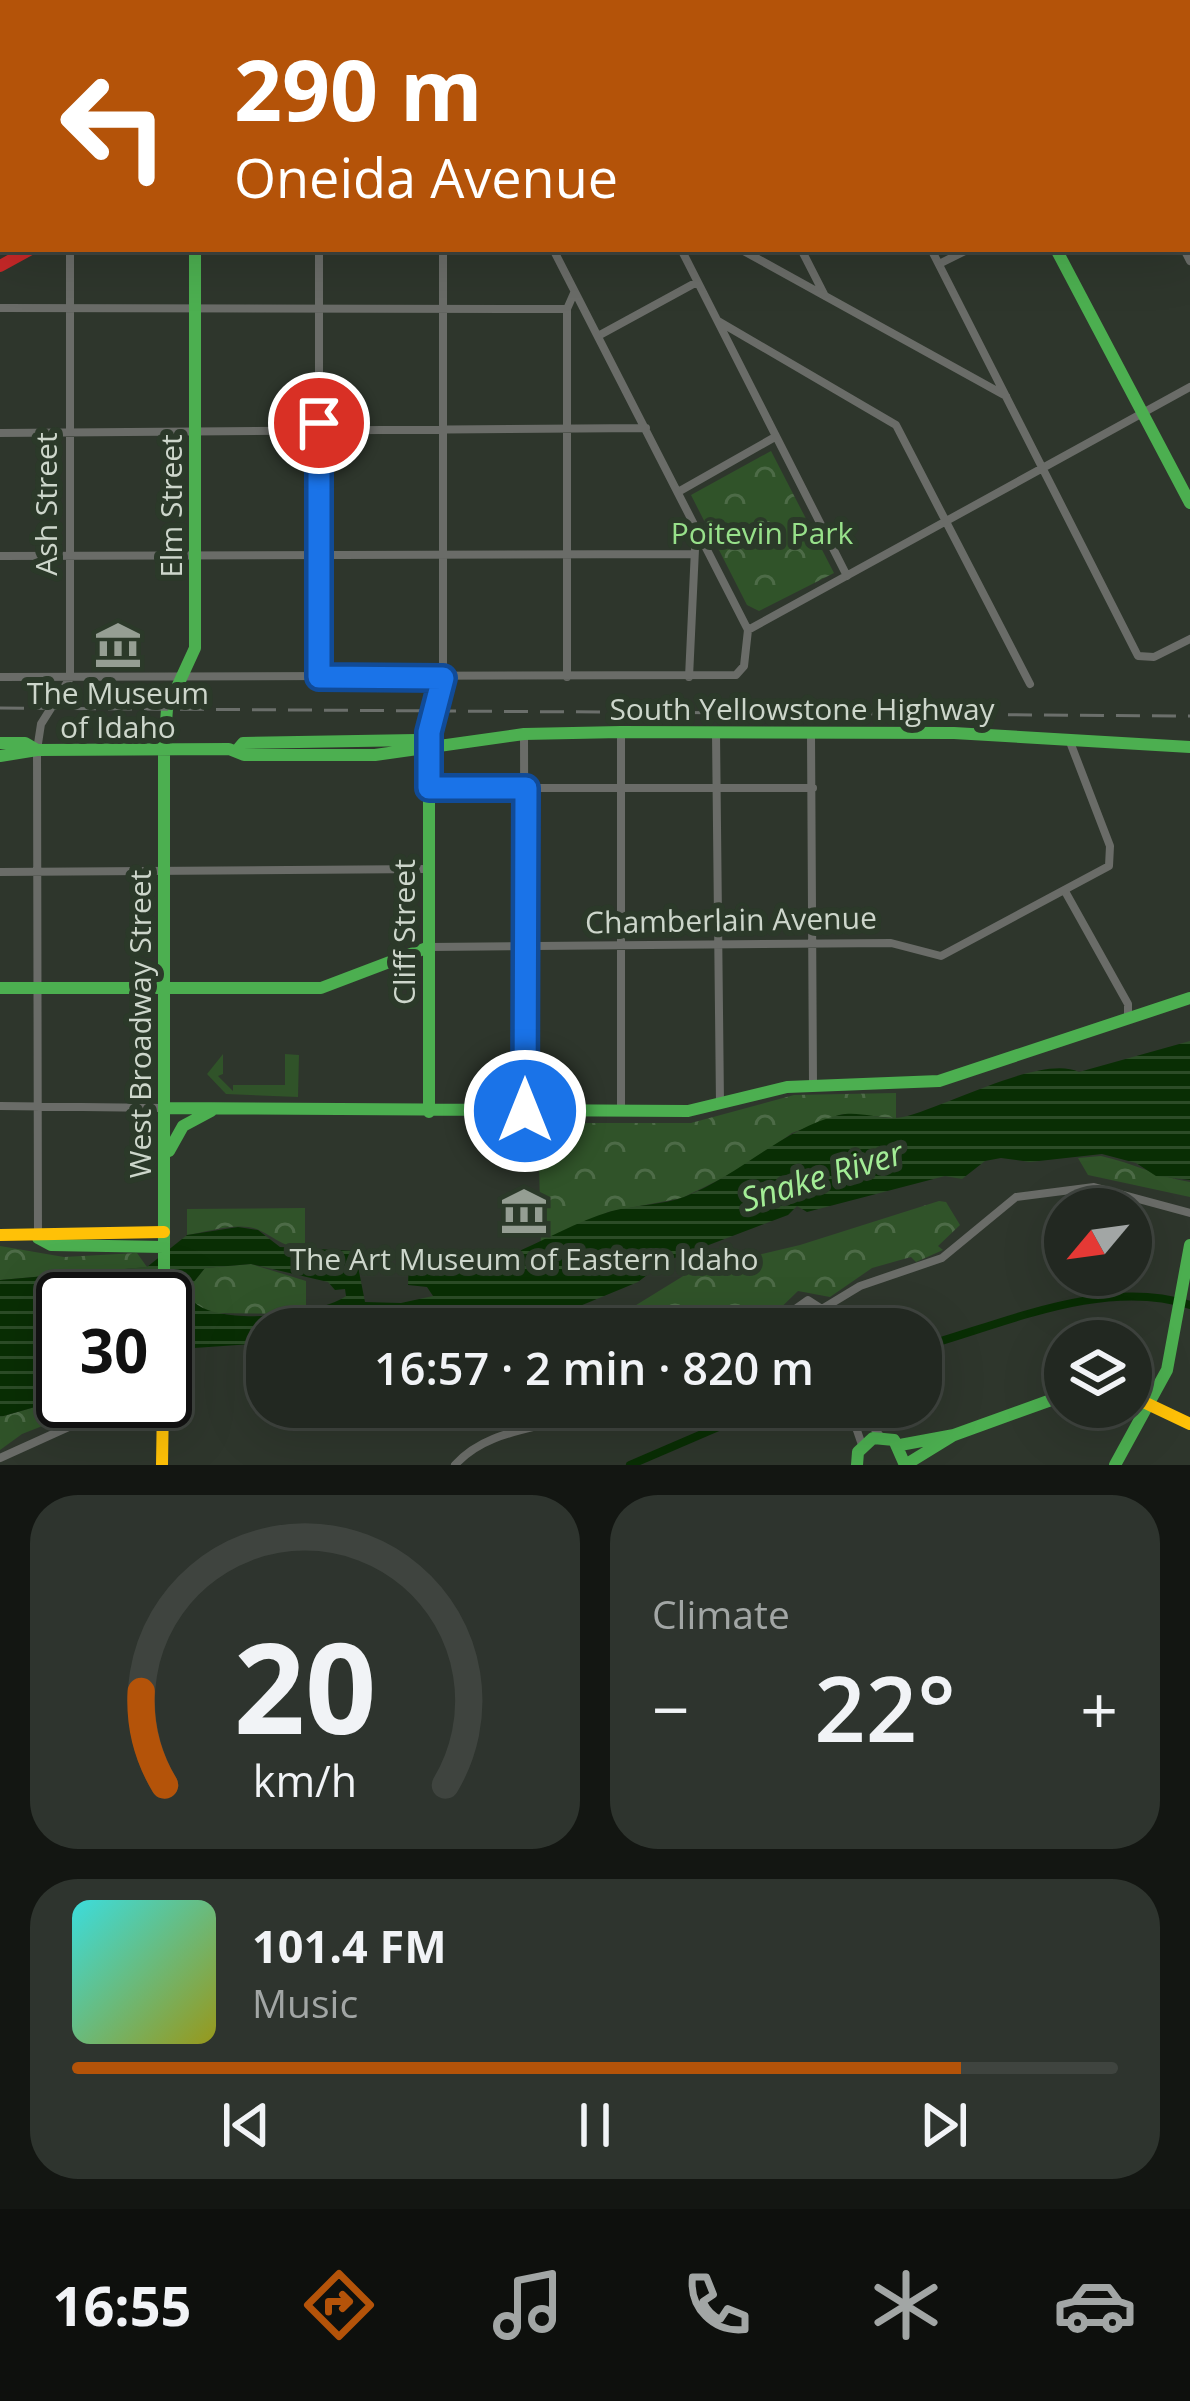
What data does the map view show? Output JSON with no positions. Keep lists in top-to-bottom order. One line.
{"streets":{"main road":["Elm Street","South Yellowstone Highway","Chamberlain Avenue","Cliff Street","West Broadway Street"],"street":["Ash Street"]},"crossings":[["Ash Street","South Yellowstone Highway"],["Elm Street","South Yellowstone Highway"],["Elm Street","West Broadway Street"],["South Yellowstone Highway","Chamberlain Avenue"],["South Yellowstone Highway","Cliff Street"],["South Yellowstone Highway","West Broadway Street"],["Chamberlain Avenue","Cliff Street"],["Chamberlain Avenue","West Broadway Street"]],"water":["Snake River"],"parks":["Poitevin Park"],"places":{"museum":["The Museum of Idaho","The Art Museum of Eastern Idaho"]},"north":"bottom left","page":{"turn":["290 m","Oneida Avenue"],"limit":"30","trip":"16:57 · 2 min · 820 m","tile":"Climate","heat":["−","22°","+"],"song":["101.4 FM","Music"],"tabs":"16:55","gauge":["20","km/h"]}}
